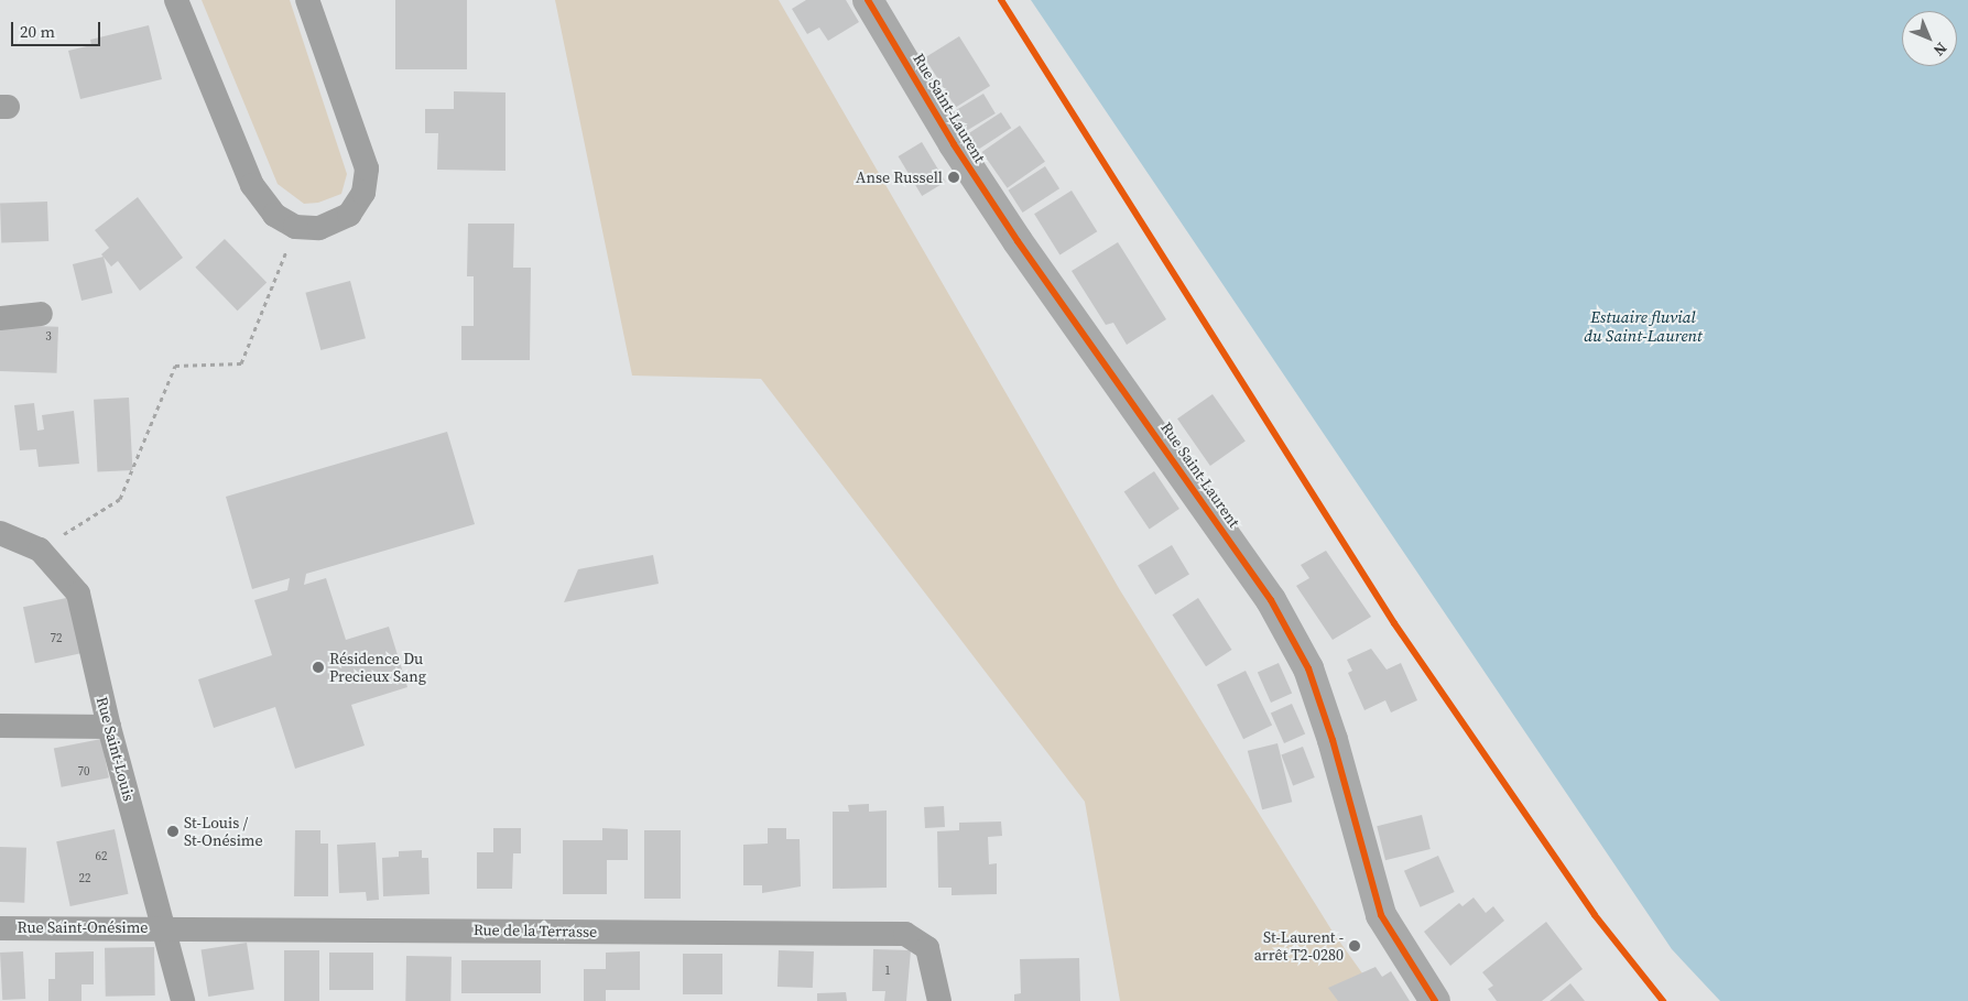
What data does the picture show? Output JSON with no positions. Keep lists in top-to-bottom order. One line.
{"streets":{"street":["Rue Saint-Laurent","Rue Saint-Louis","Rue Saint-Onésime","Rue de la Terrasse"]},"crossings":[["Rue Saint-Louis","Rue Saint-Onésime"],["Rue Saint-Louis","Rue de la Terrasse"],["Rue Saint-Onésime","Rue de la Terrasse"]],"water":["Estuaire fluvial du Saint-Laurent"],"places":["Anse Russell","Résidence Du Precieux Sang","St-Louis / St-Onésime","St-Laurent - arrêt T2-0280"],"house_numbers":["3","72","70","62","22","1"],"scale_bar":"20 m","north":"bottom right"}
